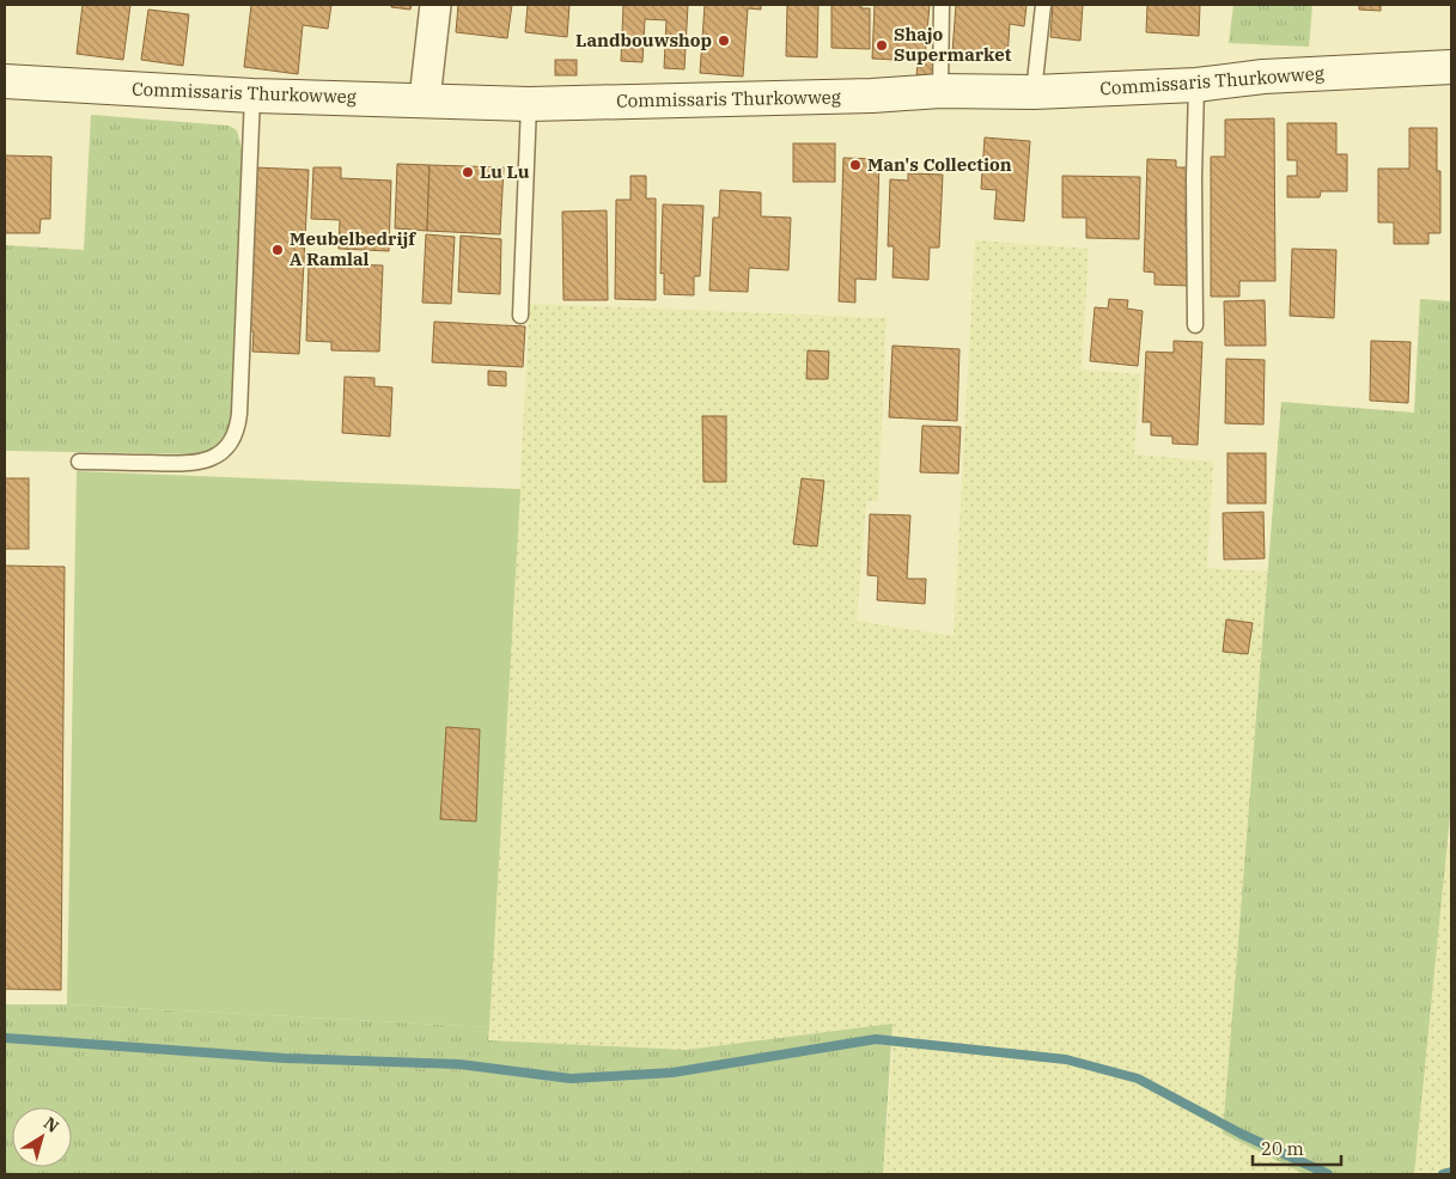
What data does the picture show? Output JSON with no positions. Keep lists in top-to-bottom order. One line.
{"streets":{"main road":["Commissaris Thurkowweg"]},"places":["Landbouwshop","Shajo Supermarket","Man's Collection","Lu Lu","Meubelbedrijf A Ramlal"],"scale_bar":"20 m","north":"top right"}
